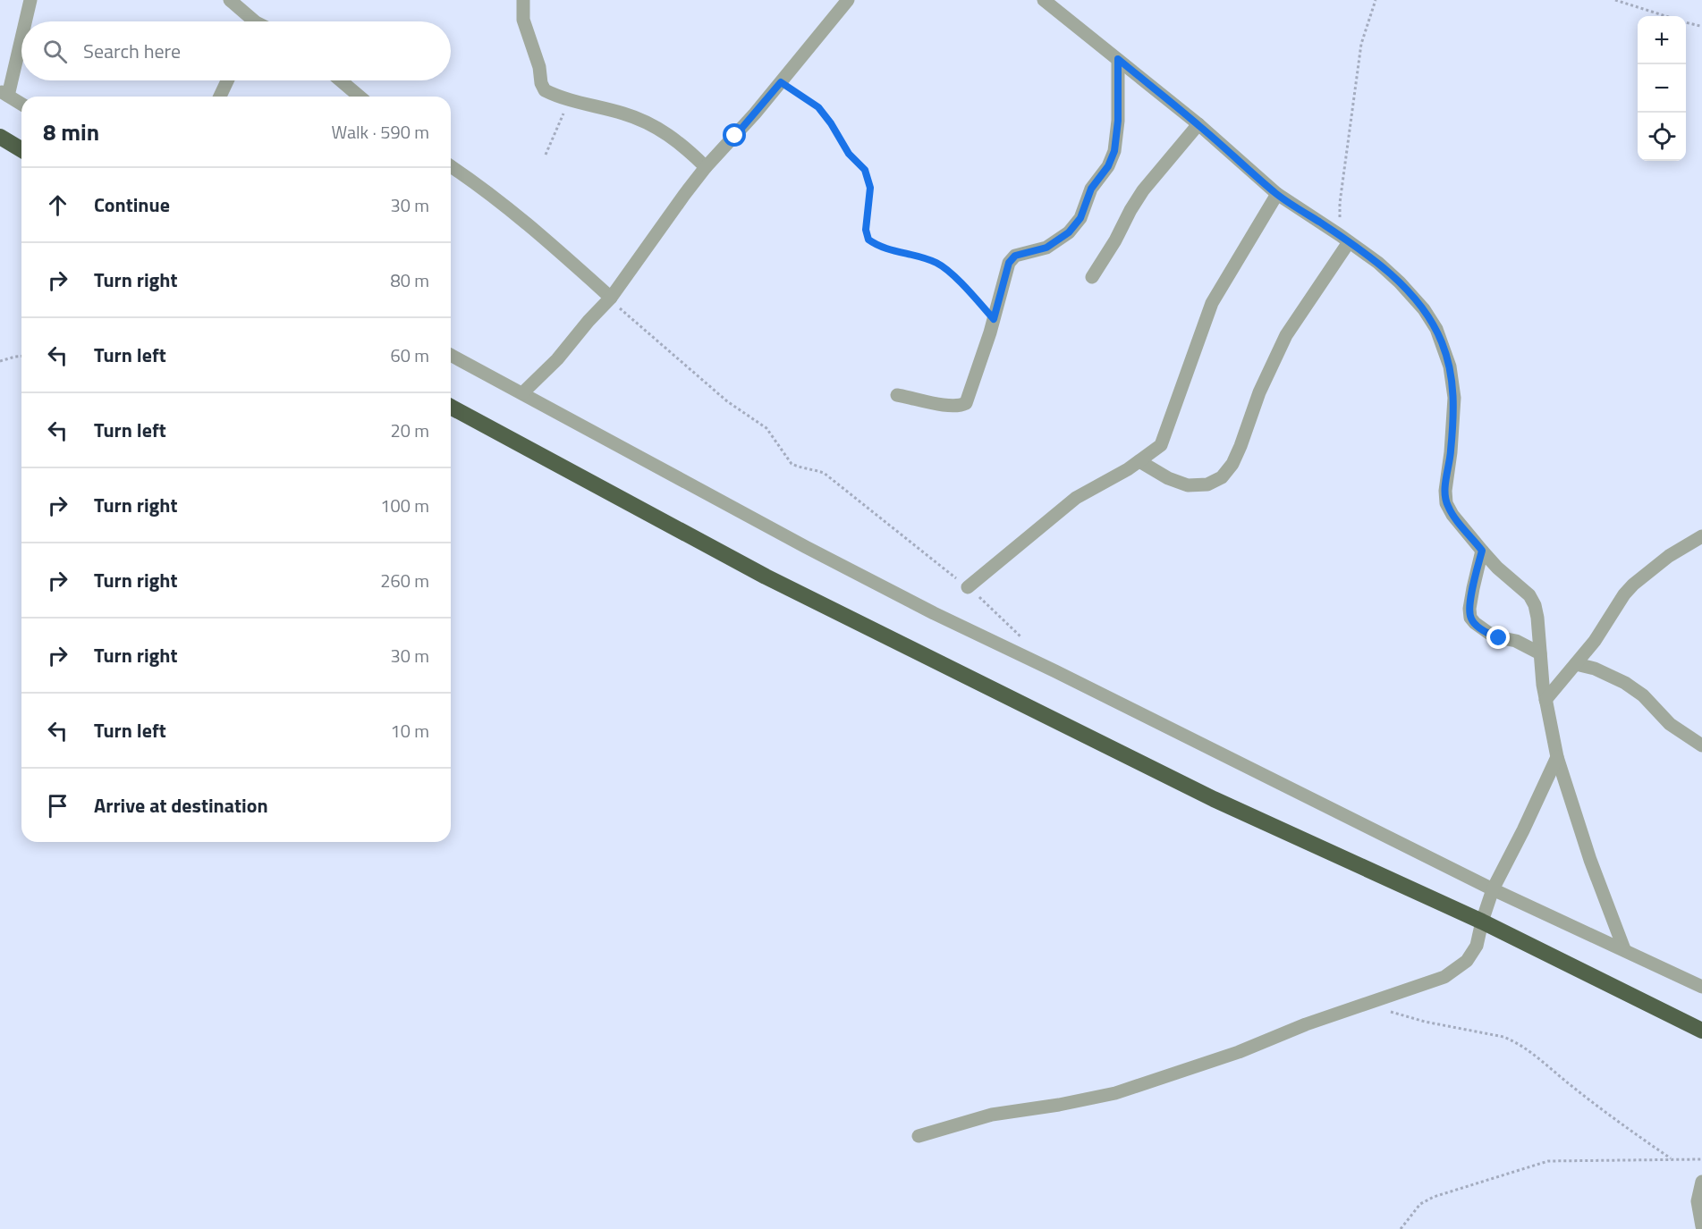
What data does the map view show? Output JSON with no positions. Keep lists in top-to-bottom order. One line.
{"page":{"map_buttons":["+","−"],"search":"Search here","heading":["8 min","Walk · 590 m"],"list":[["Continue","30 m"],["Turn right","80 m"],["Turn left","60 m"],["Turn left","20 m"],["Turn right","100 m"],["Turn right","260 m"],["Turn right","30 m"],["Turn left","10 m"],"Arrive at destination"]}}
